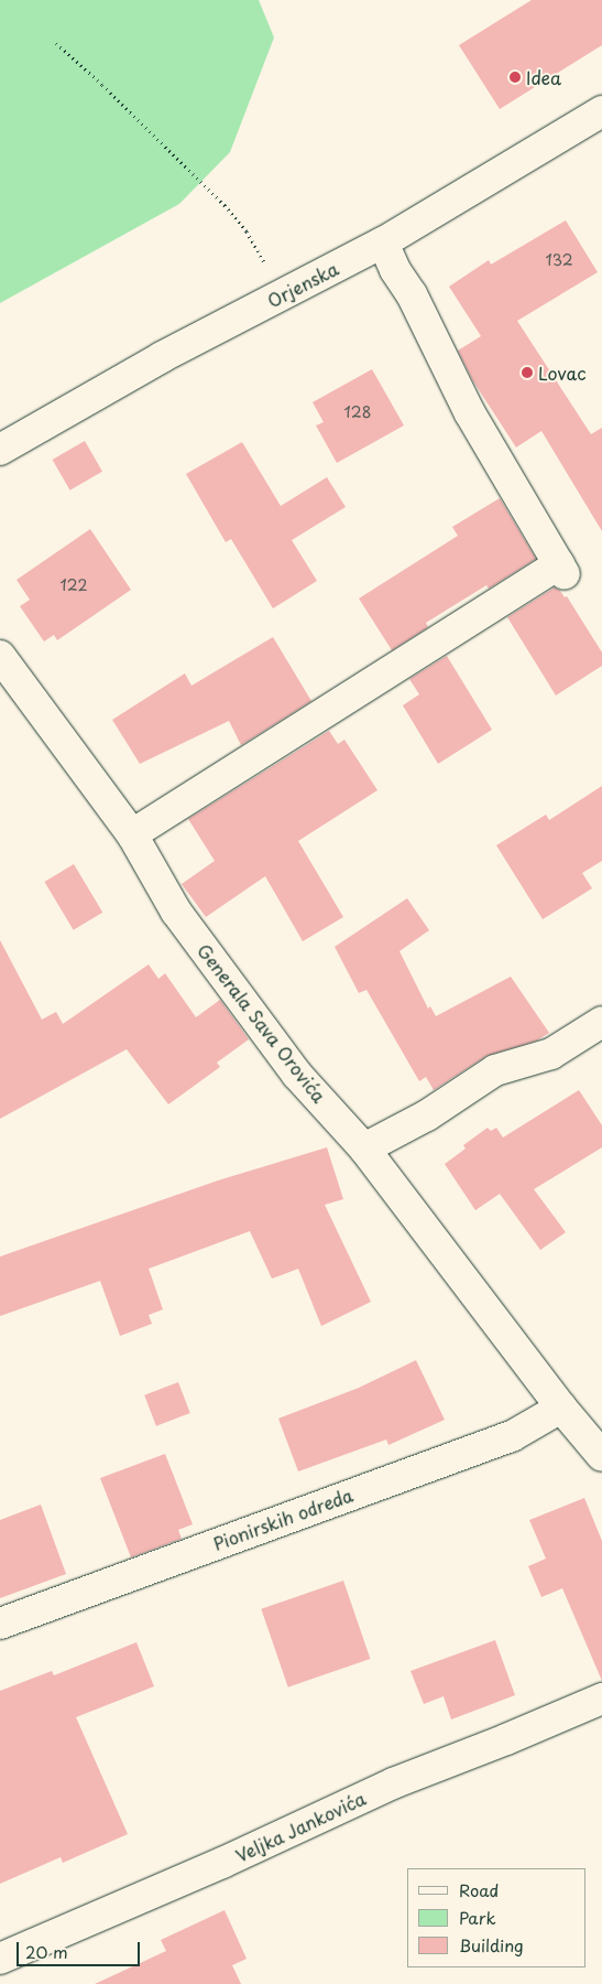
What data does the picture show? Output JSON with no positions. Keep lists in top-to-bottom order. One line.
{"streets":{"street":["Orjenska","Generala Sava Orovića","Pionirskih odreda","Veljka Jankovića"]},"crossings":[["Generala Sava Orovića","Pionirskih odreda"]],"places":["Idea","Lovac"],"house_numbers":["132","128","122"],"legend":["Road","Park","Building"],"scale_bar":"20 m"}
